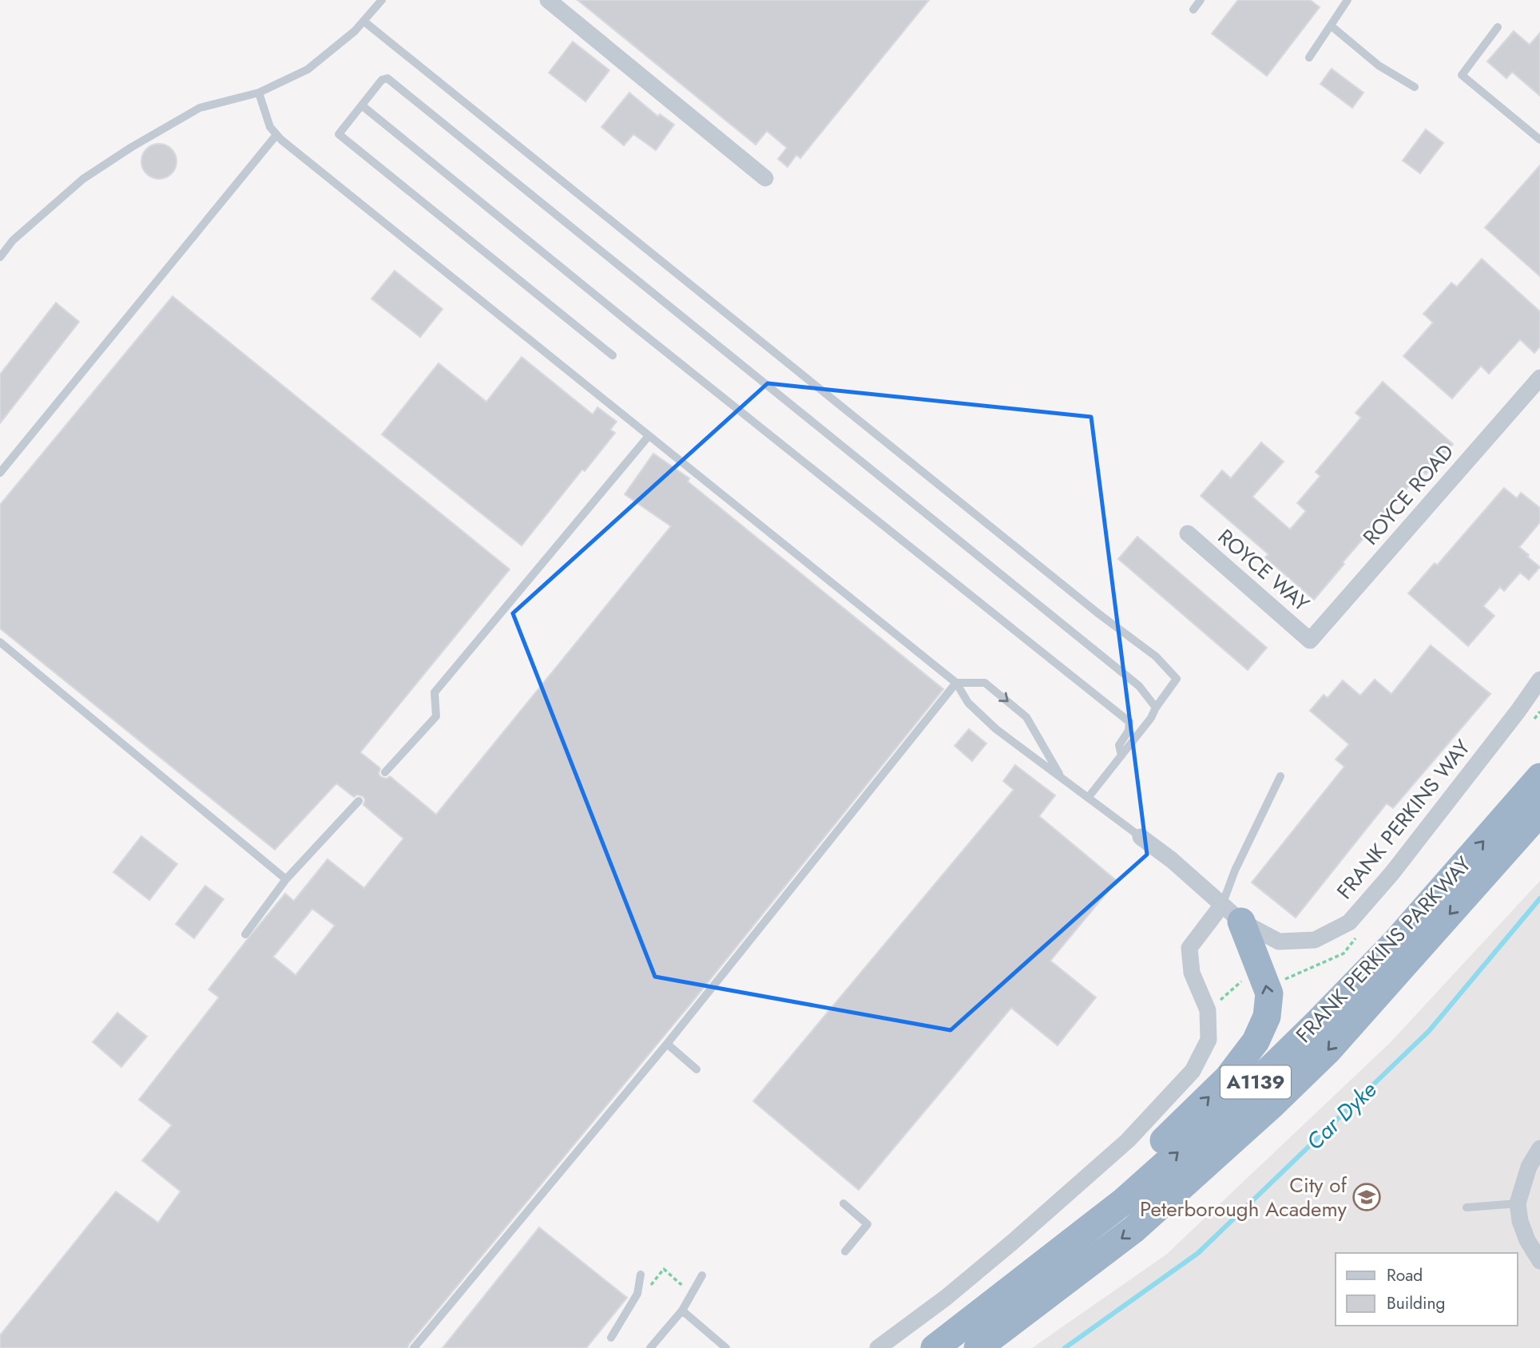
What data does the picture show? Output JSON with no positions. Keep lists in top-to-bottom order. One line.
{"streets":{"highway":["FRANK PERKINS PARKWAY","A1139"],"street":["ROYCE ROAD","ROYCE WAY","FRANK PERKINS WAY"]},"crossings":[["ROYCE ROAD","ROYCE WAY"]],"water":["Car Dyke"],"places":{"school or university":["City of Peterborough Academy"]},"legend":["Road","Building"]}
